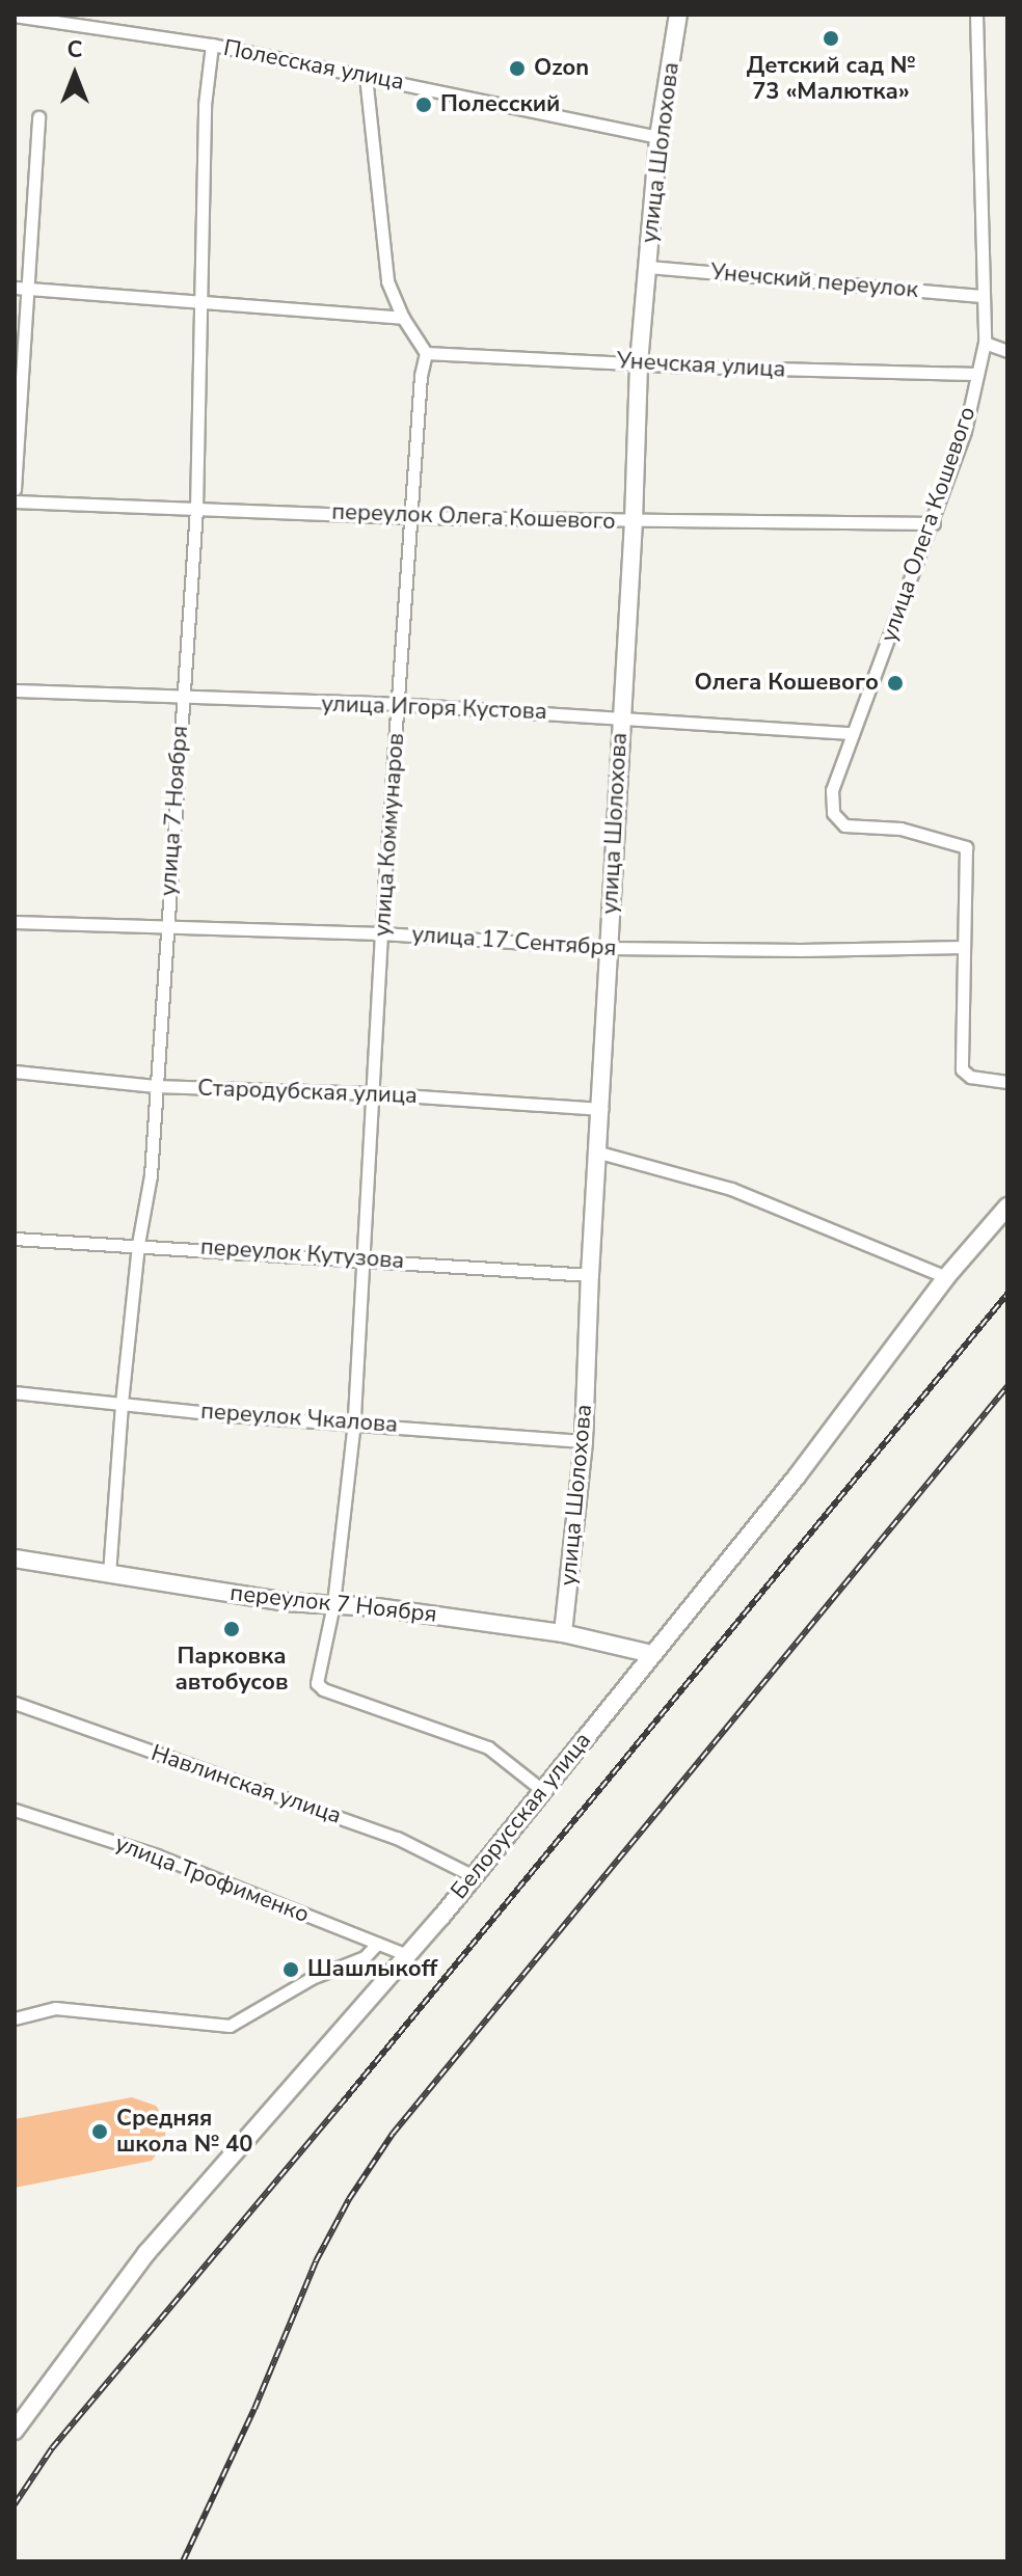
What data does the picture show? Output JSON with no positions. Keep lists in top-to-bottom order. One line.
{"streets":{"street":["Полесская улица","улица Шолохова","Унечский переулок","Унечская улица","переулок Олега Кошевого","улица Олега Кошевого","улица Игоря Кустова","улица 7 Ноября","улица Коммунаров","улица 17 Сентября","Стародубская улица","переулок Кутузова","переулок Чкалова","переулок 7 Ноября","Навлинская улица","Белорусская улица","улица Трофименко"]},"crossings":[["Полесская улица","улица Шолохова"],["Полесская улица","улица 7 Ноября"],["улица Шолохова","Унечский переулок"],["улица Шолохова","Унечская улица"],["улица Шолохова","переулок Олега Кошевого"],["улица Шолохова","улица Игоря Кустова"],["улица Шолохова","улица 17 Сентября"],["улица Шолохова","Стародубская улица"],["улица Шолохова","переулок Кутузова"],["улица Шолохова","переулок Чкалова"],["улица Шолохова","переулок 7 Ноября"],["Унечский переулок","улица Олега Кошевого"],["Унечская улица","улица Олега Кошевого"],["Унечская улица","улица Коммунаров"],["переулок Олега Кошевого","улица Олега Кошевого"],["переулок Олега Кошевого","улица 7 Ноября"],["переулок Олега Кошевого","улица Коммунаров"],["улица Олега Кошевого","улица Игоря Кустова"],["улица Олега Кошевого","улица 17 Сентября"],["улица Игоря Кустова","улица 7 Ноября"],["улица Игоря Кустова","улица Коммунаров"],["улица 7 Ноября","улица 17 Сентября"],["улица 7 Ноября","Стародубская улица"],["улица 7 Ноября","переулок Кутузова"],["улица 7 Ноября","переулок Чкалова"],["улица 7 Ноября","переулок 7 Ноября"],["улица Коммунаров","улица 17 Сентября"],["улица Коммунаров","Стародубская улица"],["улица Коммунаров","переулок Кутузова"],["улица Коммунаров","переулок Чкалова"],["улица Коммунаров","переулок 7 Ноября"],["улица Коммунаров","Белорусская улица"],["переулок 7 Ноября","Белорусская улица"],["Навлинская улица","Белорусская улица"],["Белорусская улица","улица Трофименко"]],"places":["Детский сад № 73 «Малютка»","Ozon","Полесский","Олега Кошевого","Парковка автобусов","Шашлыкоff","Средняя школа № 40"],"north":"top"}
